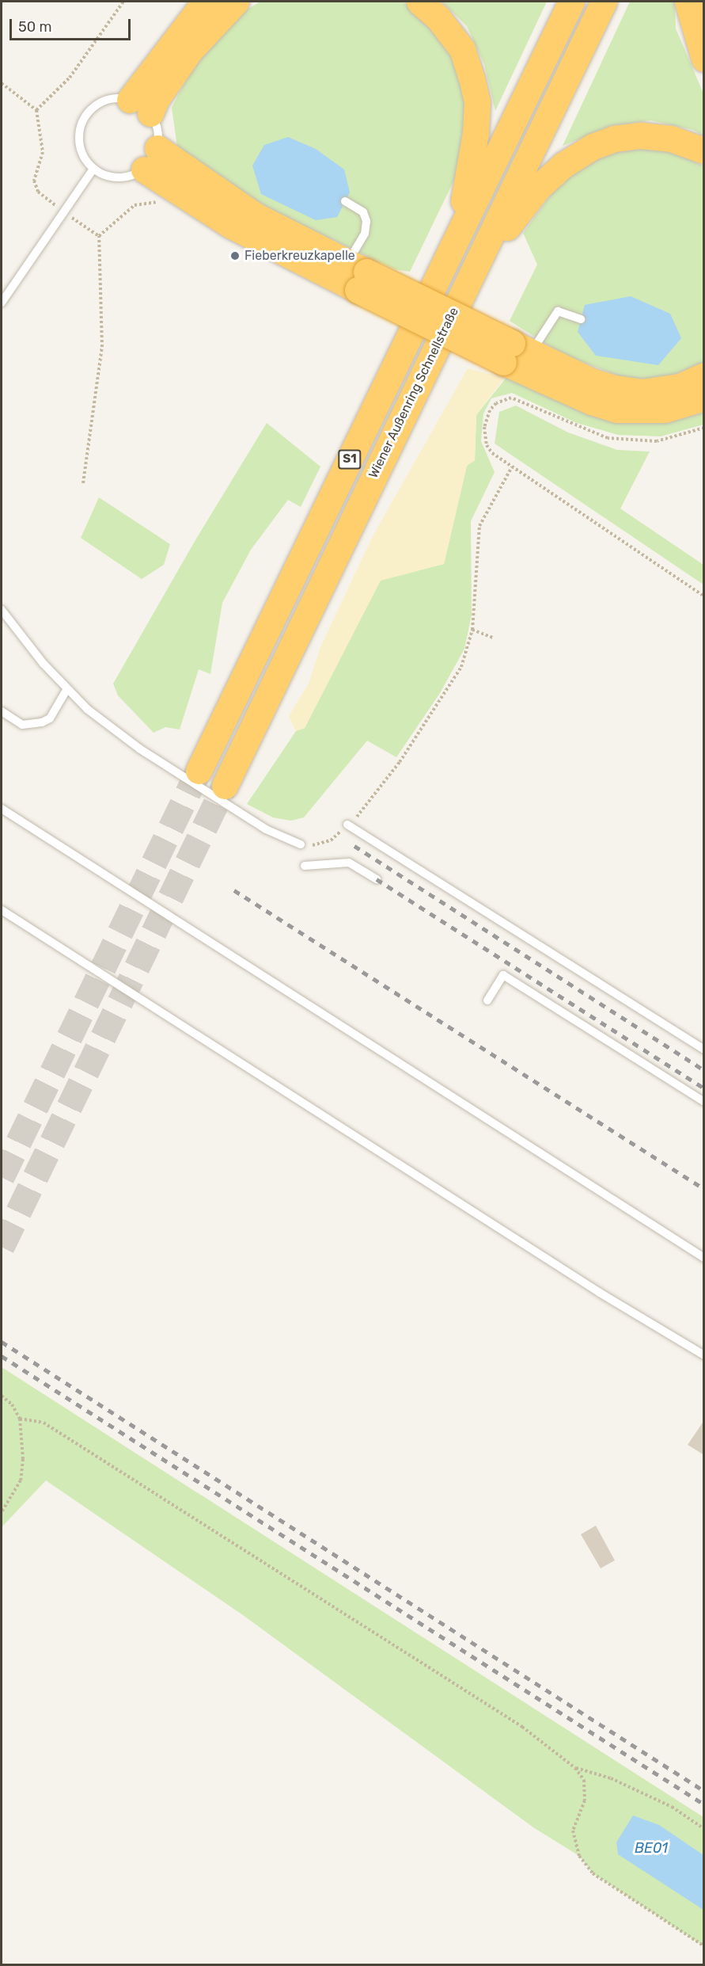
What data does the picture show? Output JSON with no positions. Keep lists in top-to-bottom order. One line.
{"streets":{"highway":["Wiener Außenring Schnellstraße","S1"]},"water":["BE01"],"places":["Fieberkreuzkapelle"],"scale_bar":"50 m"}
